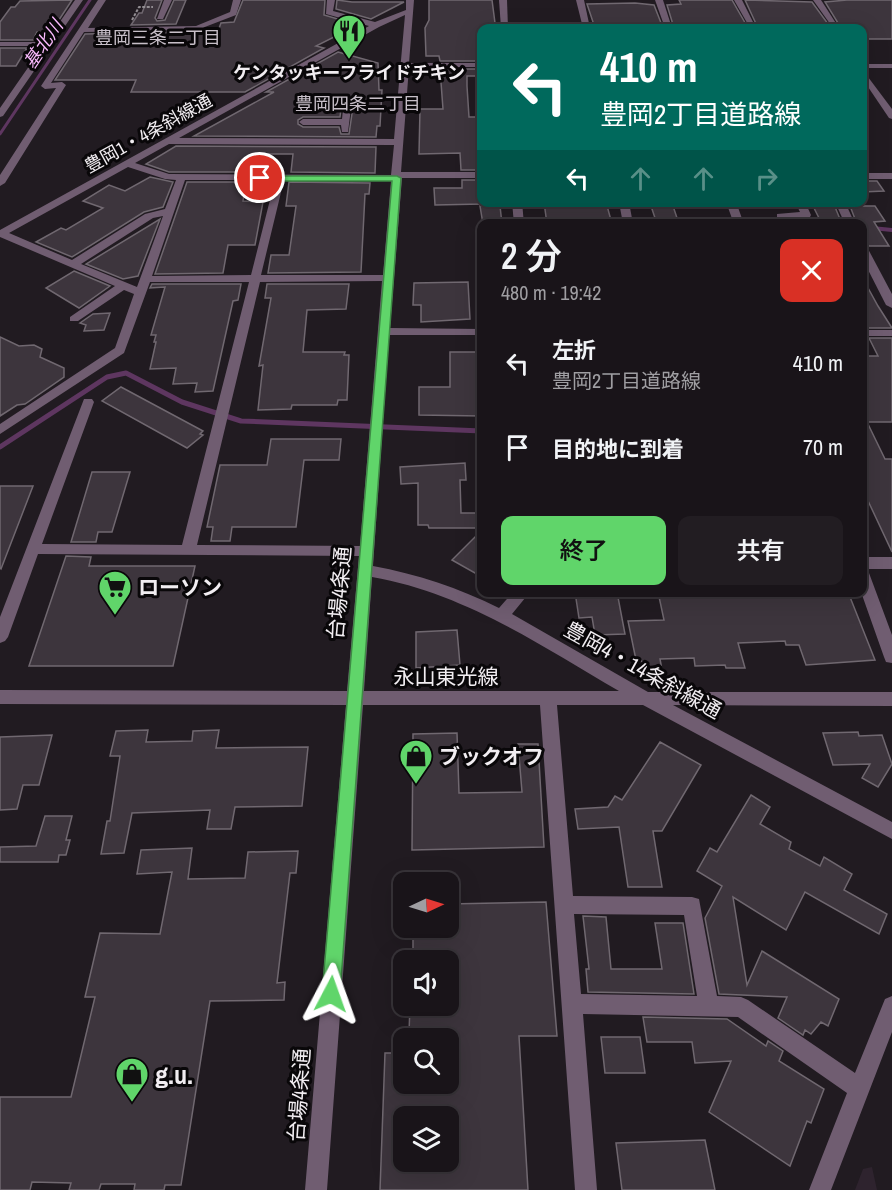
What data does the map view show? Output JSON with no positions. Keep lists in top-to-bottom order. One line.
{"streets":{"street":["豊岡1・4条斜線通","台場4条通","豊岡4・14条斜線通","永山東光線"]},"crossings":[["豊岡1・4条斜線通","台場4条通"],["台場4条通","豊岡4・14条斜線通"],["台場4条通","永山東光線"],["豊岡4・14条斜線通","永山東光線"]],"districts":["豊岡三条二丁目","豊岡四条二丁目"],"water":["基北川"],"places":{"restaurant":["ケンタッキーフライドチキン"],"supermarket":["ローソン"],"shop":["ブックオフ","g.u."]},"north":"right","page":{"turn":["410 m","豊岡2丁目道路線"],"heading":["2 分","480 m · 19:42"],"list":[{"name":"左折","note":"豊岡2丁目道路線","value":"410 m"},{"name":"目的地に到着","value":"70 m"}],"buttons":["終了","共有"]}}
